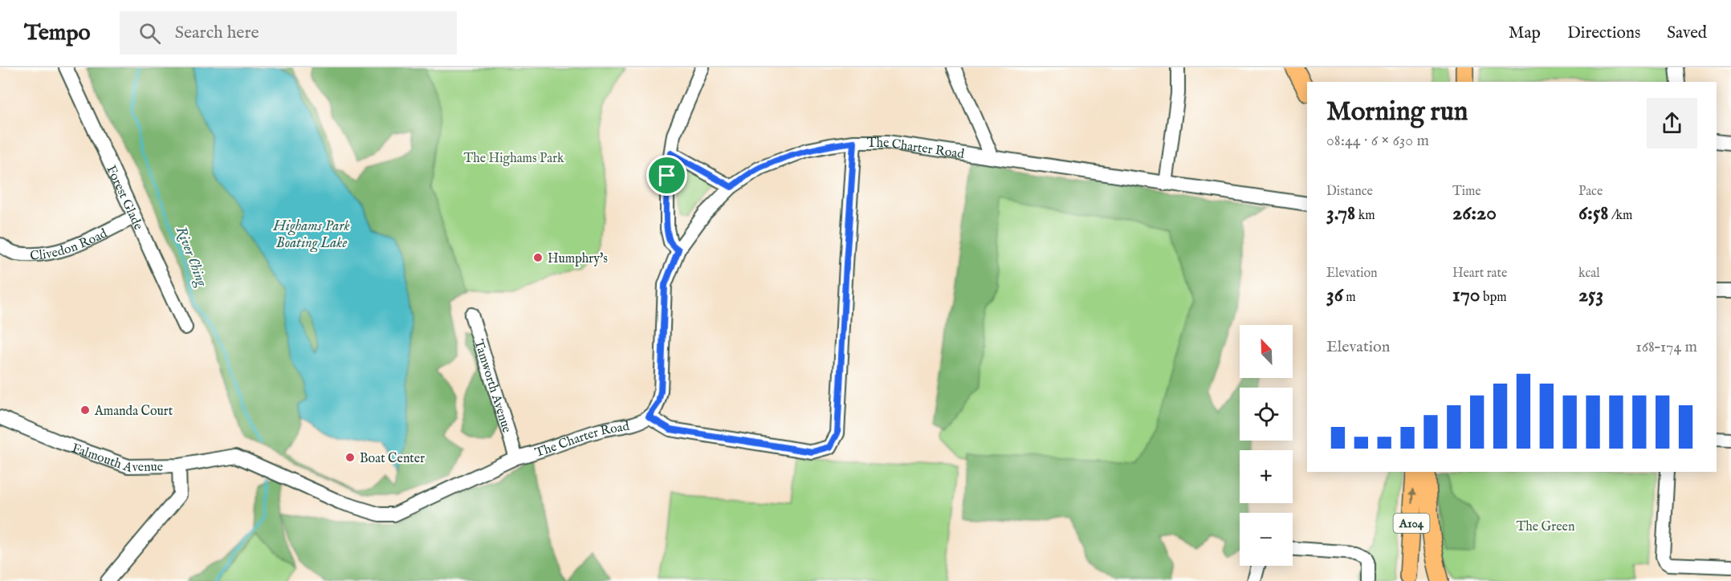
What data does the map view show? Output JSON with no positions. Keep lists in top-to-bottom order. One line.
{"streets":{"main road":["A104"],"street":["The Charter Road","Forest Glade","Clivedon Road","Tamworth Avenue","Falmouth Avenue"]},"crossings":[["The Charter Road","Tamworth Avenue"],["The Charter Road","Falmouth Avenue"],["Forest Glade","Clivedon Road"]],"water":["Highams Park Boating Lake","River Ching"],"parks":["The Highams Park","The Green"],"places":["Humphry's","Amanda Court","Boat Center"],"north":"top left","page":{"header":"Tempo","search":"Search here","nav":["Map","Directions","Saved"],"heading":["Morning run","08:44 · 6 × 630 m"],"stats":[["Distance","3.78 km"],["Time","26:20"],["Pace","6:58 /km"],["Elevation","36 m"],["Heart rate","170 bpm"],["kcal","253"]],"map_buttons":["+","−"],"chart":["Elevation","168–174 m"]}}
